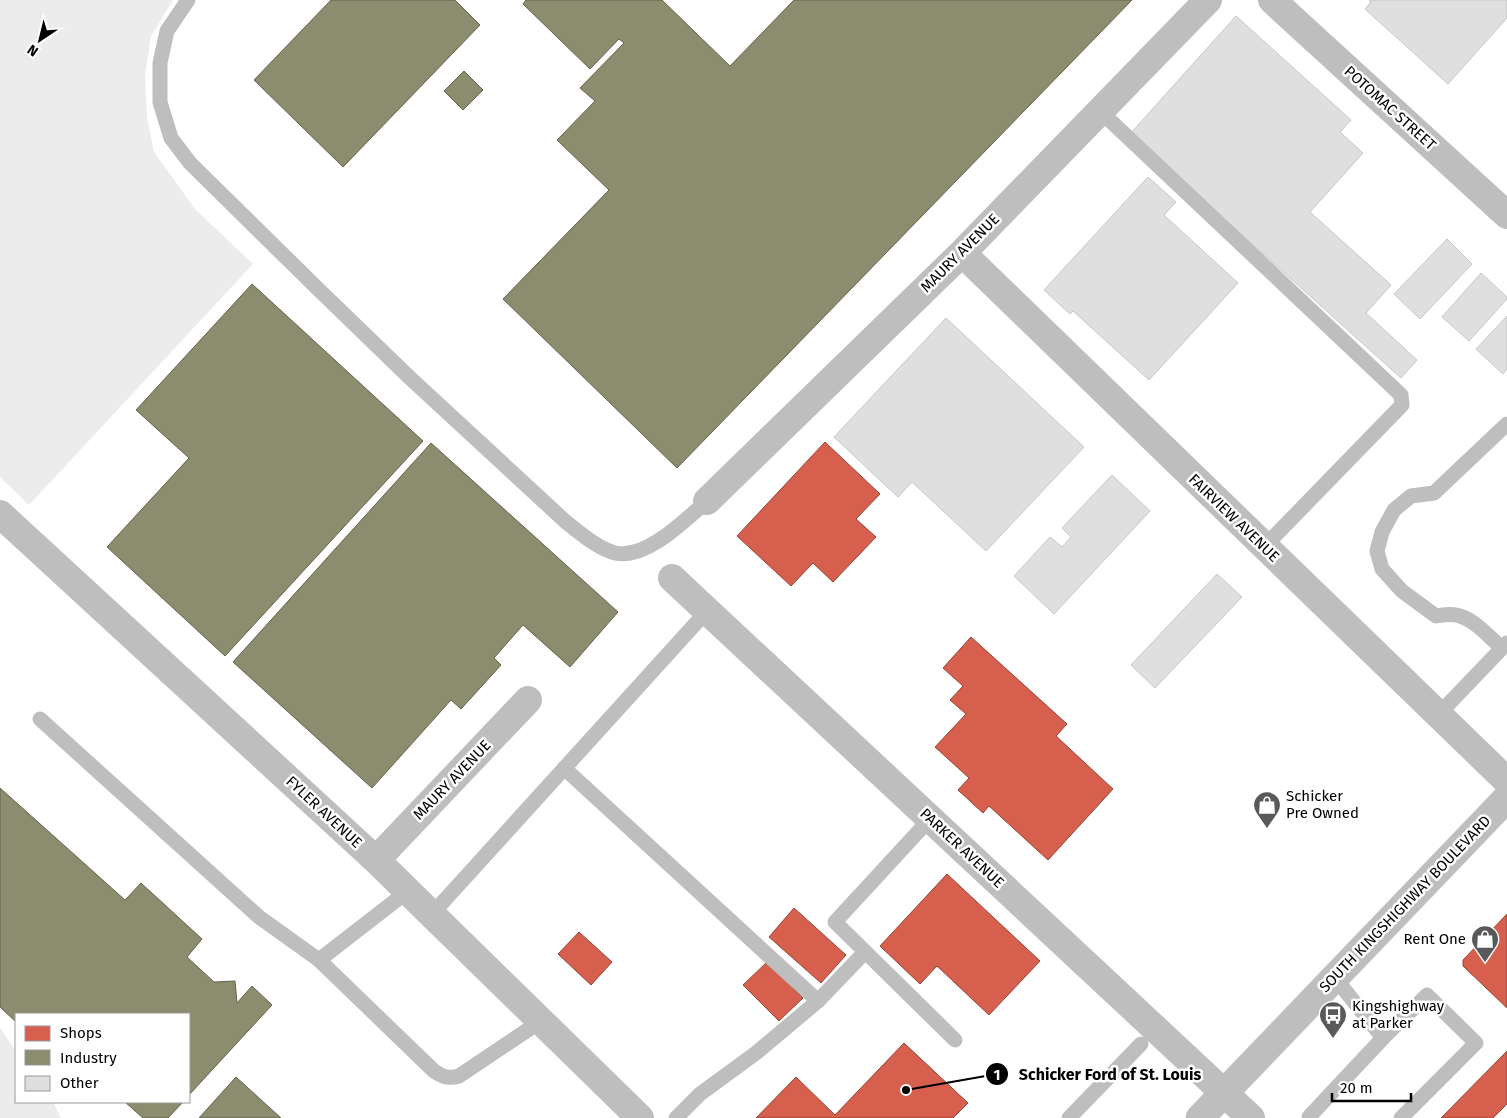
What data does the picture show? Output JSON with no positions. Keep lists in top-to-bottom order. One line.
{"streets":{"street":["POTOMAC STREET","MAURY AVENUE","FAIRVIEW AVENUE","FYLER AVENUE","PARKER AVENUE","SOUTH KINGSHIGHWAY BOULEVARD"]},"crossings":[["MAURY AVENUE","FAIRVIEW AVENUE"],["MAURY AVENUE","FYLER AVENUE"],["PARKER AVENUE","SOUTH KINGSHIGHWAY BOULEVARD"]],"places":{"shop":["Schicker Pre Owned","Rent One"],"bus stop":["Kingshighway at Parker"],"other":["Schicker Ford of St. Louis"]},"legend":["Shops","Industry","Other"],"scale_bar":"20 m","north":"bottom left"}
